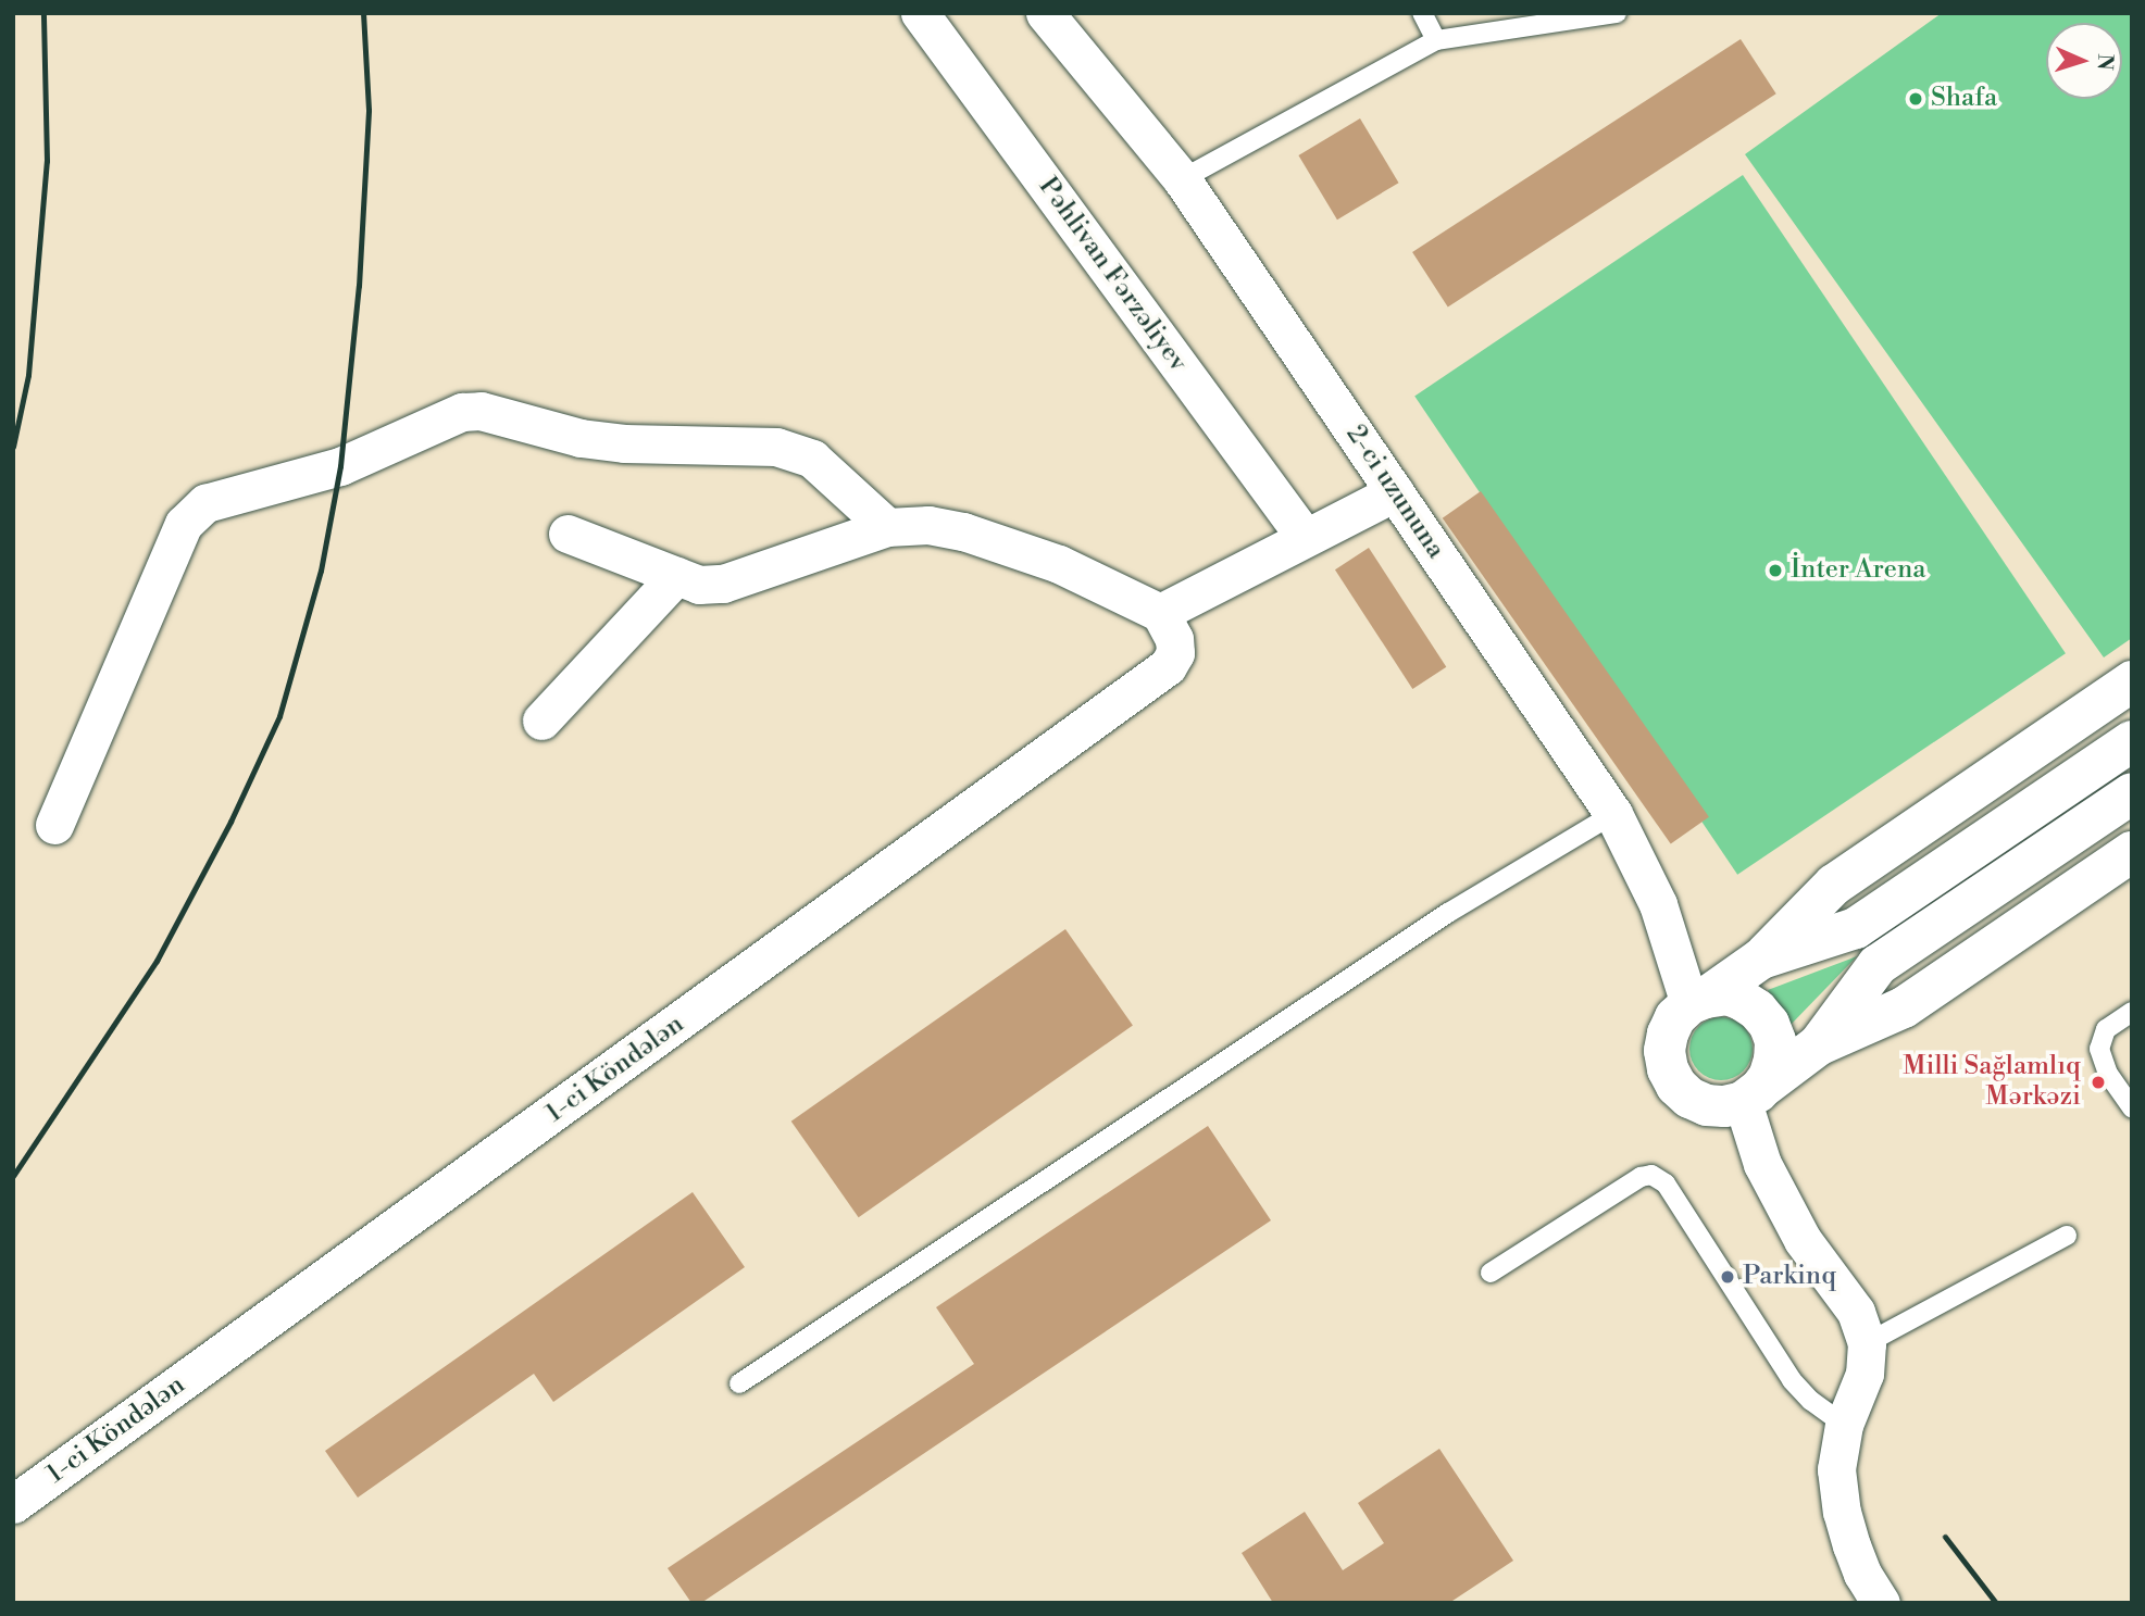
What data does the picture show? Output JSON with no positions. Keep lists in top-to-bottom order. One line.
{"streets":{"street":["Pəhlivan Fərzəliyev","2-ci uzununa","1-ci Köndələn"]},"places":["Shafa","İnter Arena","Milli Sağlamlıq Mərkəzi","Parkinq"],"north":"right"}
